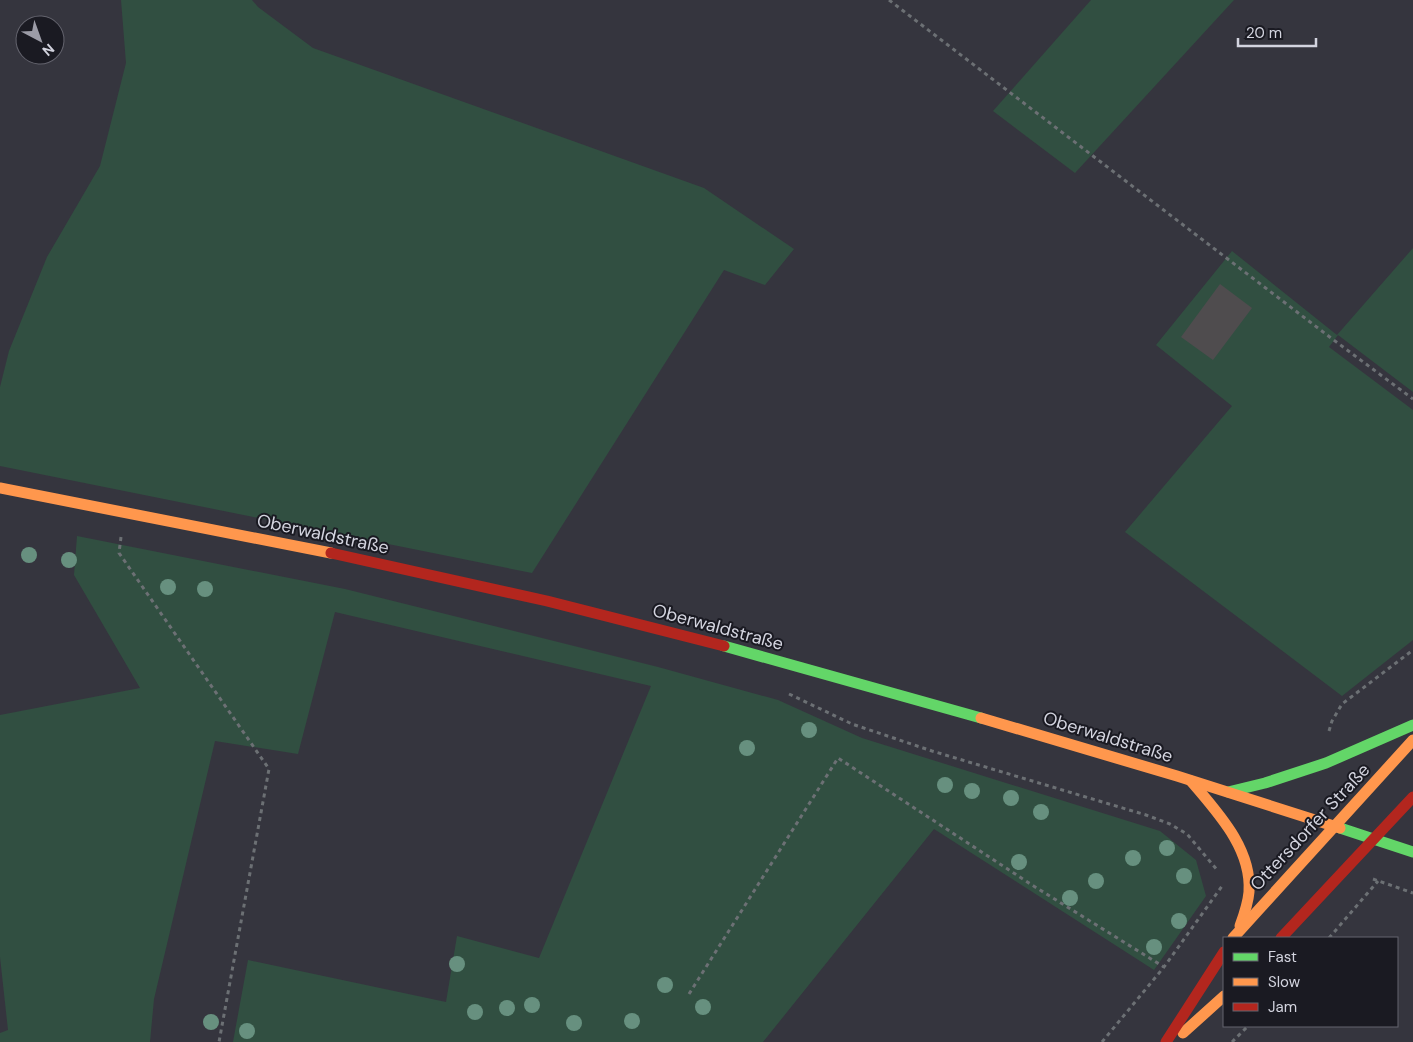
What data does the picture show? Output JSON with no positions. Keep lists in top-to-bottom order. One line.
{"streets":{"street":["Oberwaldstraße","Ottersdorfer Straße"]},"crossings":[["Oberwaldstraße","Ottersdorfer Straße"]],"legend":["Fast","Slow","Jam"],"scale_bar":"20 m","north":"bottom right"}
